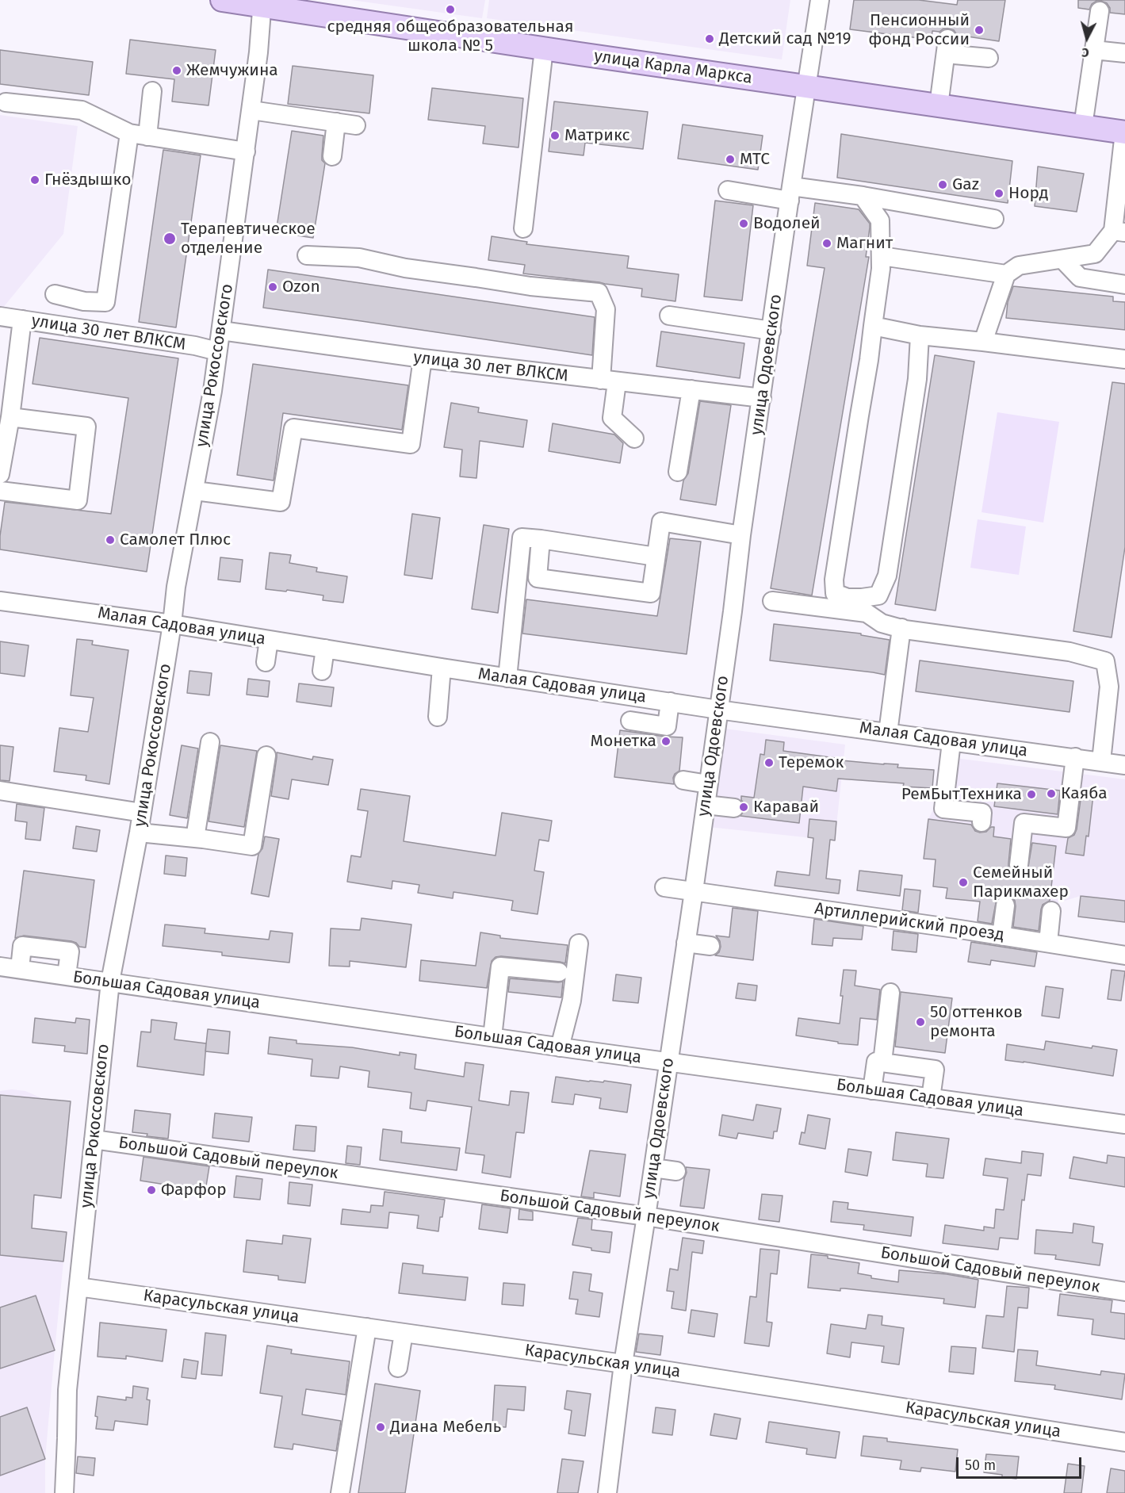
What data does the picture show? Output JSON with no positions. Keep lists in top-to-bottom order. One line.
{"streets":{"main road":["улица Карла Маркса"],"street":["улица 30 лет ВЛКСМ","улица Одоевского","улица Рокоссовского","Малая Садовая улица","Артиллерийский проезд","Большая Садовая улица","Большой Садовый переулок","Карасульская улица"]},"crossings":[["улица Карла Маркса","улица Одоевского"],["улица Карла Маркса","улица Рокоссовского"],["улица 30 лет ВЛКСМ","улица Одоевского"],["улица 30 лет ВЛКСМ","улица Рокоссовского"],["улица Одоевского","Малая Садовая улица"],["улица Одоевского","Артиллерийский проезд"],["улица Одоевского","Большая Садовая улица"],["улица Одоевского","Большой Садовый переулок"],["улица Одоевского","Карасульская улица"],["улица Рокоссовского","Малая Садовая улица"],["улица Рокоссовского","Большая Садовая улица"],["улица Рокоссовского","Большой Садовый переулок"],["улица Рокоссовского","Карасульская улица"]],"places":["средняя общеобразовательная школа № 5","Пенсионный фонд России","Детский сад №19","Жемчужина","Матрикс","МТС","Гнёздышко","Gaz","Норд","Водолей","Терапевтическое отделение","Магнит","Ozon","Самолет Плюс","Монетка","Теремок","Каяба","РемБытТехника","Каравай","Семейный Парикмахер","50 оттенков ремонта","Фарфор","Диана Мебель"],"scale_bar":"50 m","north":"bottom"}
